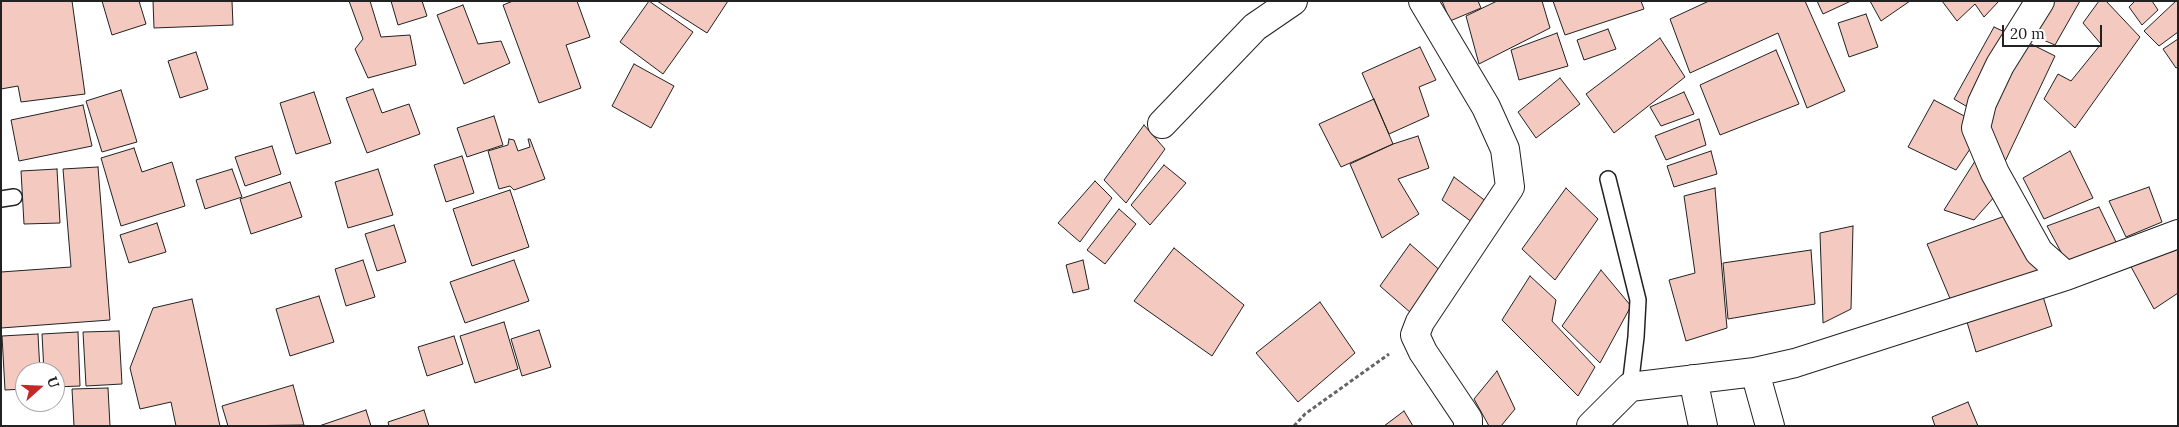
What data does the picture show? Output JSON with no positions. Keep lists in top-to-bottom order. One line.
{"scale_bar":"20 m","north":"right"}
